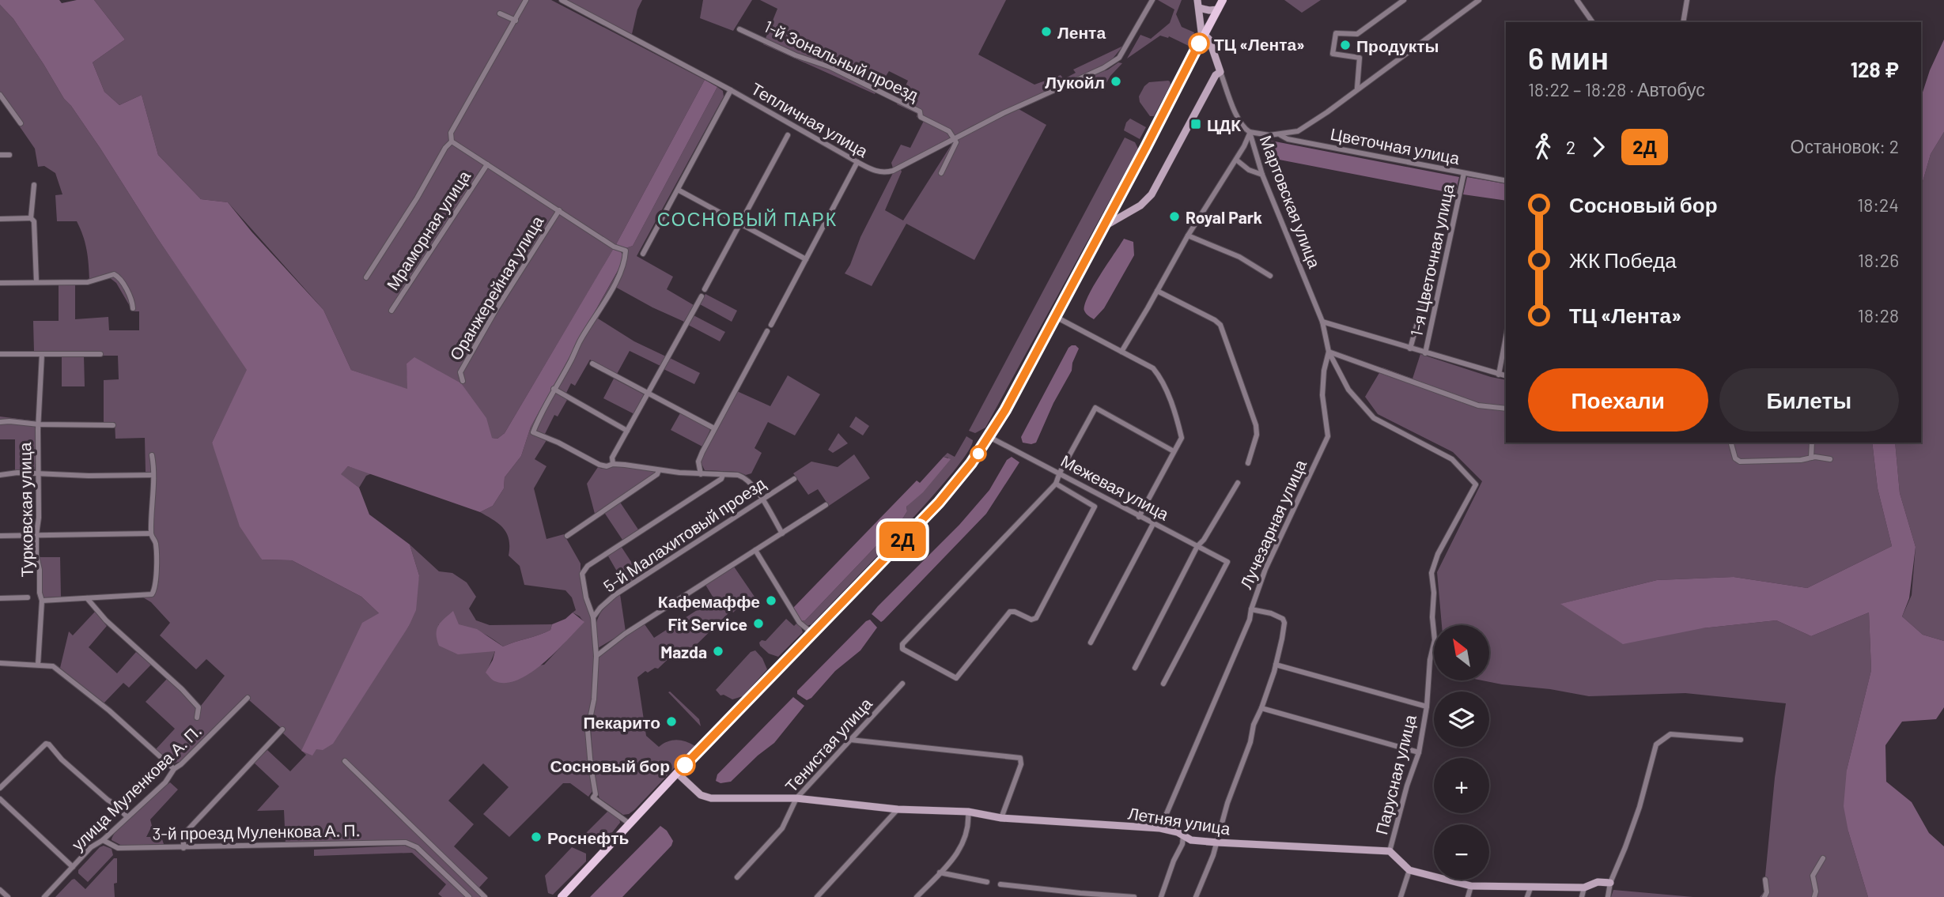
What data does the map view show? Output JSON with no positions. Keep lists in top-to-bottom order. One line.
{"streets":{"street":["1-й Зональный проезд","Тепличная улица","Цветочная улица","Мартовская улица","Мраморная улица","1-я Цветочная улица","Оранжерейная улица","Межевая улица","Турковская улица","Лучезарная улица","5-й Малахитовый проезд","Тенистая улица","Парусная улица","улица Муленкова А. П.","Летняя улица","3-й проезд Муленкова А. П."]},"crossings":[["1-й Зональный проезд","Тепличная улица"],["Цветочная улица","1-я Цветочная улица"],["Мартовская улица","Лучезарная улица"],["Мартовская улица","Парусная улица"],["Лучезарная улица","Парусная улица"],["Лучезарная улица","Летняя улица"],["Тенистая улица","Летняя улица"],["Парусная улица","Летняя улица"],["улица Муленкова А. П.","3-й проезд Муленкова А. П."]],"districts":["СОСНОВЫЙ ПАРК"],"places":{"other":["Лента","ТЦ «Лента»","Продукты","Лукойл","Royal Park","Кафемаффе","Fit Service","Mazda","Пекарито","Сосновый бор","Роснефть"],"transit":["ЦДК"]},"lines":["bus line 2Д"],"north":"top left","page":{"on_map":"2Д","heading":["6 мин","18:22 – 18:28 · Автобус","128 ₽"],"legs":["2","2Д","Остановок: 2"],"list":[{"name":"Сосновый бор","value":"18:24"},{"name":"ЖК Победа","value":"18:26"},{"name":"ТЦ «Лента»","value":"18:28"}],"buttons":["Поехали","Билеты"],"map_buttons":["+","−"]}}
